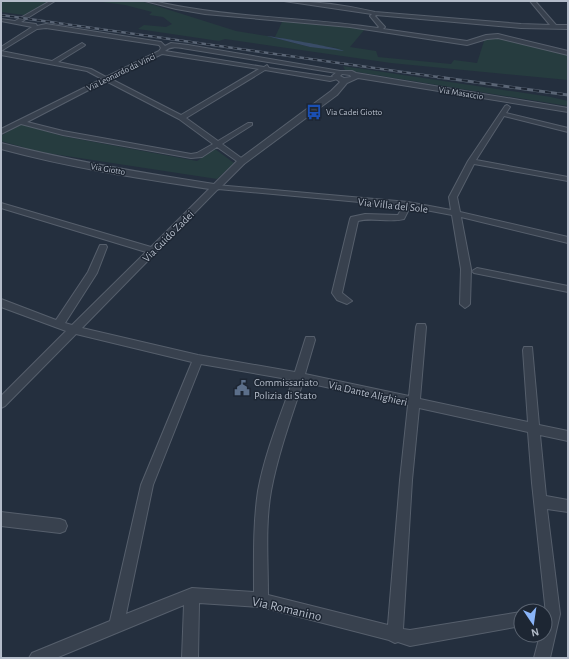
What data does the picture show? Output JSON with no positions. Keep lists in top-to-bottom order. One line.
{"streets":{"street":["Via Leonardo da Vinci","Via Masaccio","Via Giotto","Via Villa del Sole","Via Guido Zadei","Via Dante Alighieri","Via Romanino"]},"crossings":[["Via Giotto","Via Villa del Sole"],["Via Giotto","Via Guido Zadei"],["Via Villa del Sole","Via Guido Zadei"],["Via Guido Zadei","Via Dante Alighieri"]],"places":{"bus stop":["Via Cadei Giotto"],"public building":["Commissariato Polizia di Stato"]},"north":"bottom"}
